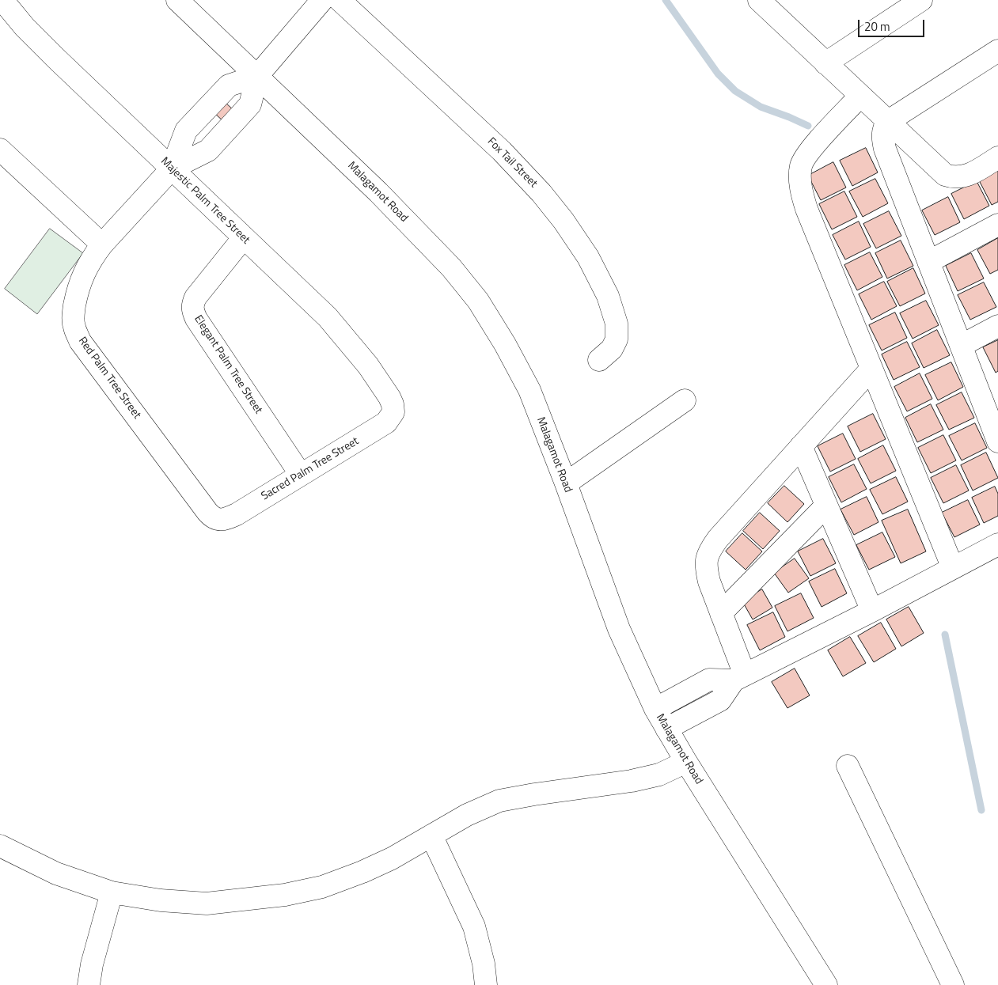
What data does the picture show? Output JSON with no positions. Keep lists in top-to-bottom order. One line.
{"streets":{"street":["Fox Tail Street","Malagamot Road","Majestic Palm Tree Street","Elegant Palm Tree Street","Red Palm Tree Street","Sacred Palm Tree Street"]},"crossings":[["Malagamot Road","Red Palm Tree Street"],["Majestic Palm Tree Street","Elegant Palm Tree Street"],["Majestic Palm Tree Street","Red Palm Tree Street"],["Majestic Palm Tree Street","Sacred Palm Tree Street"],["Elegant Palm Tree Street","Sacred Palm Tree Street"],["Red Palm Tree Street","Sacred Palm Tree Street"]],"scale_bar":"20 m"}
